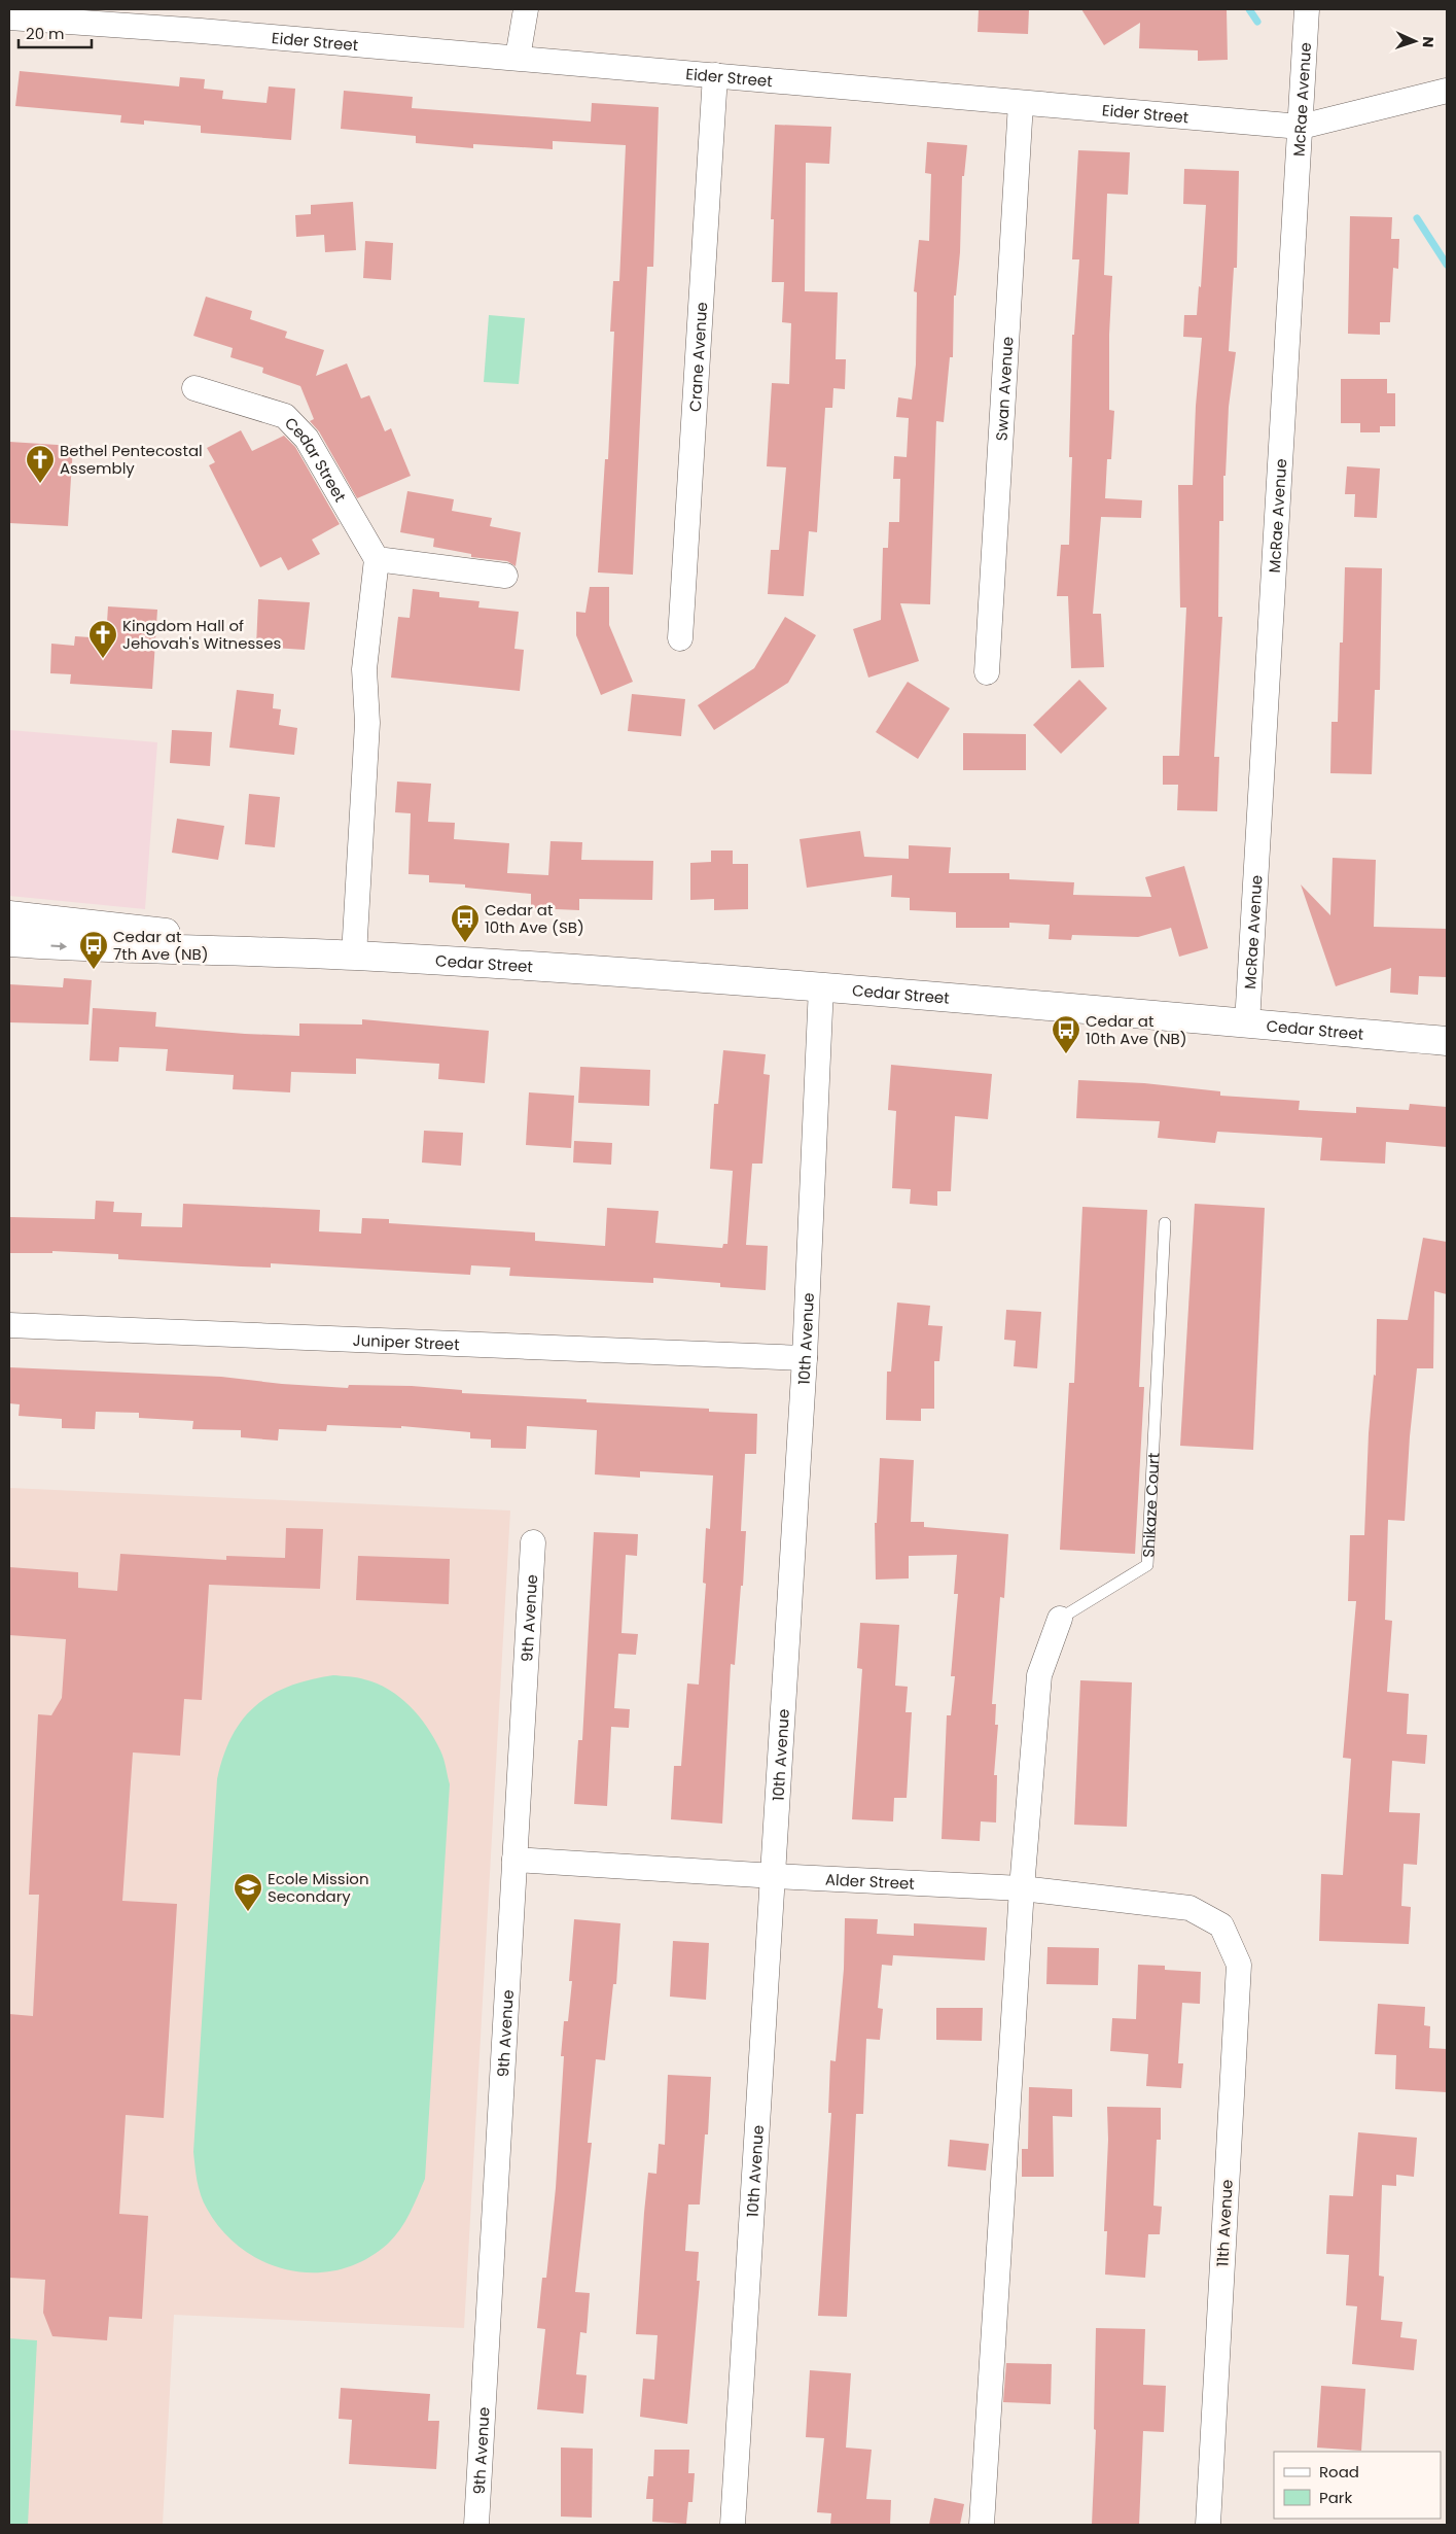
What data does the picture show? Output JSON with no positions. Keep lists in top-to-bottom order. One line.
{"streets":{"main road":["Cedar Street"],"street":["Eider Street","McRae Avenue","Crane Avenue","Swan Avenue","10th Avenue","Juniper Street","Shikaze Court","9th Avenue","Alder Street","11th Avenue"]},"crossings":[["Eider Street","McRae Avenue"],["Eider Street","Crane Avenue"],["Eider Street","Swan Avenue"],["McRae Avenue","Cedar Street"],["Cedar Street","10th Avenue"],["10th Avenue","Juniper Street"],["10th Avenue","Alder Street"],["Shikaze Court","Alder Street"],["9th Avenue","Alder Street"],["Alder Street","11th Avenue"]],"places":{"church":["Bethel Pentecostal Assembly","Kingdom Hall of Jehovah's Witnesses"],"bus stop":["Cedar at 10th Ave (SB)","Cedar at 7th Ave (NB)","Cedar at 10th Ave (NB)"],"school or university":["Ecole Mission Secondary"]},"legend":["Road","Park"],"scale_bar":"20 m","north":"right"}
